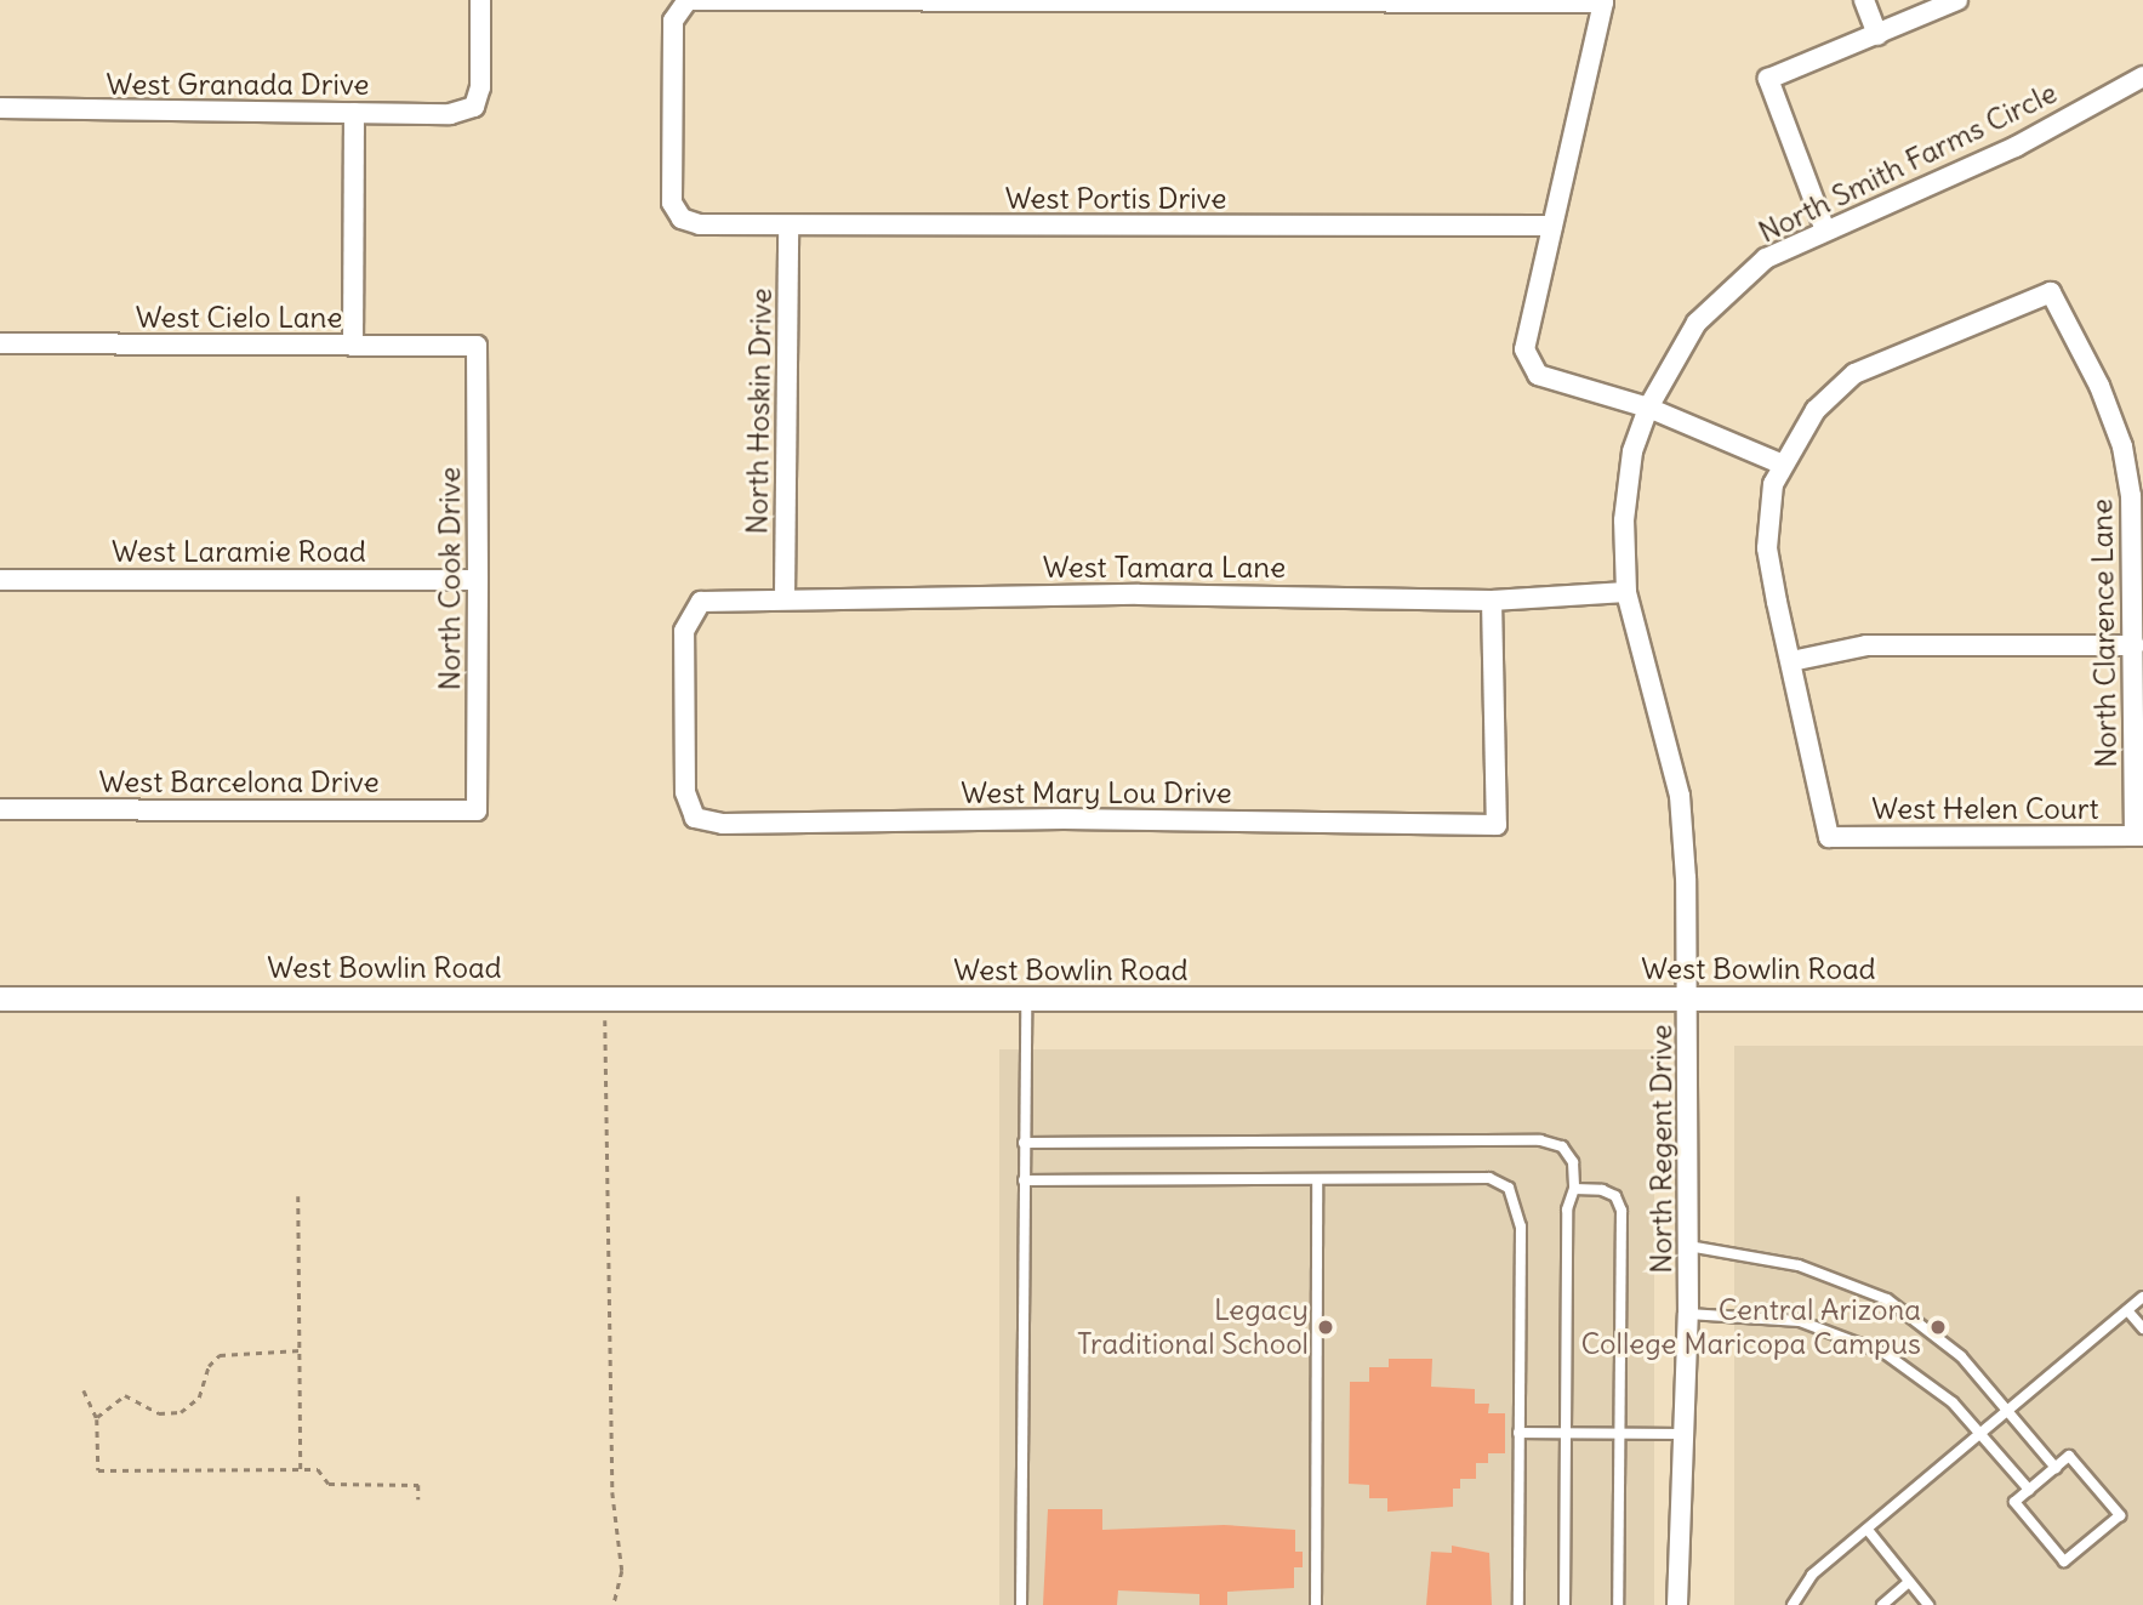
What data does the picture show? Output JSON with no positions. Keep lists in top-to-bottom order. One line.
{"streets":{"street":["West Granada Drive","North Smith Farms Circle","West Portis Drive","West Cielo Lane","North Hoskin Drive","West Laramie Road","West Tamara Lane","North Cook Drive","North Clarence Lane","West Barcelona Drive","West Mary Lou Drive","West Helen Court","West Bowlin Road","North Regent Drive"]},"crossings":[["North Smith Farms Circle","West Tamara Lane"],["North Smith Farms Circle","West Bowlin Road"],["North Smith Farms Circle","North Regent Drive"],["West Portis Drive","North Hoskin Drive"],["West Cielo Lane","North Cook Drive"],["North Hoskin Drive","West Tamara Lane"],["West Laramie Road","North Cook Drive"],["West Tamara Lane","West Mary Lou Drive"],["North Cook Drive","West Barcelona Drive"],["North Clarence Lane","West Helen Court"],["West Bowlin Road","North Regent Drive"]],"places":["Legacy Traditional School","Central Arizona College Maricopa Campus"]}
